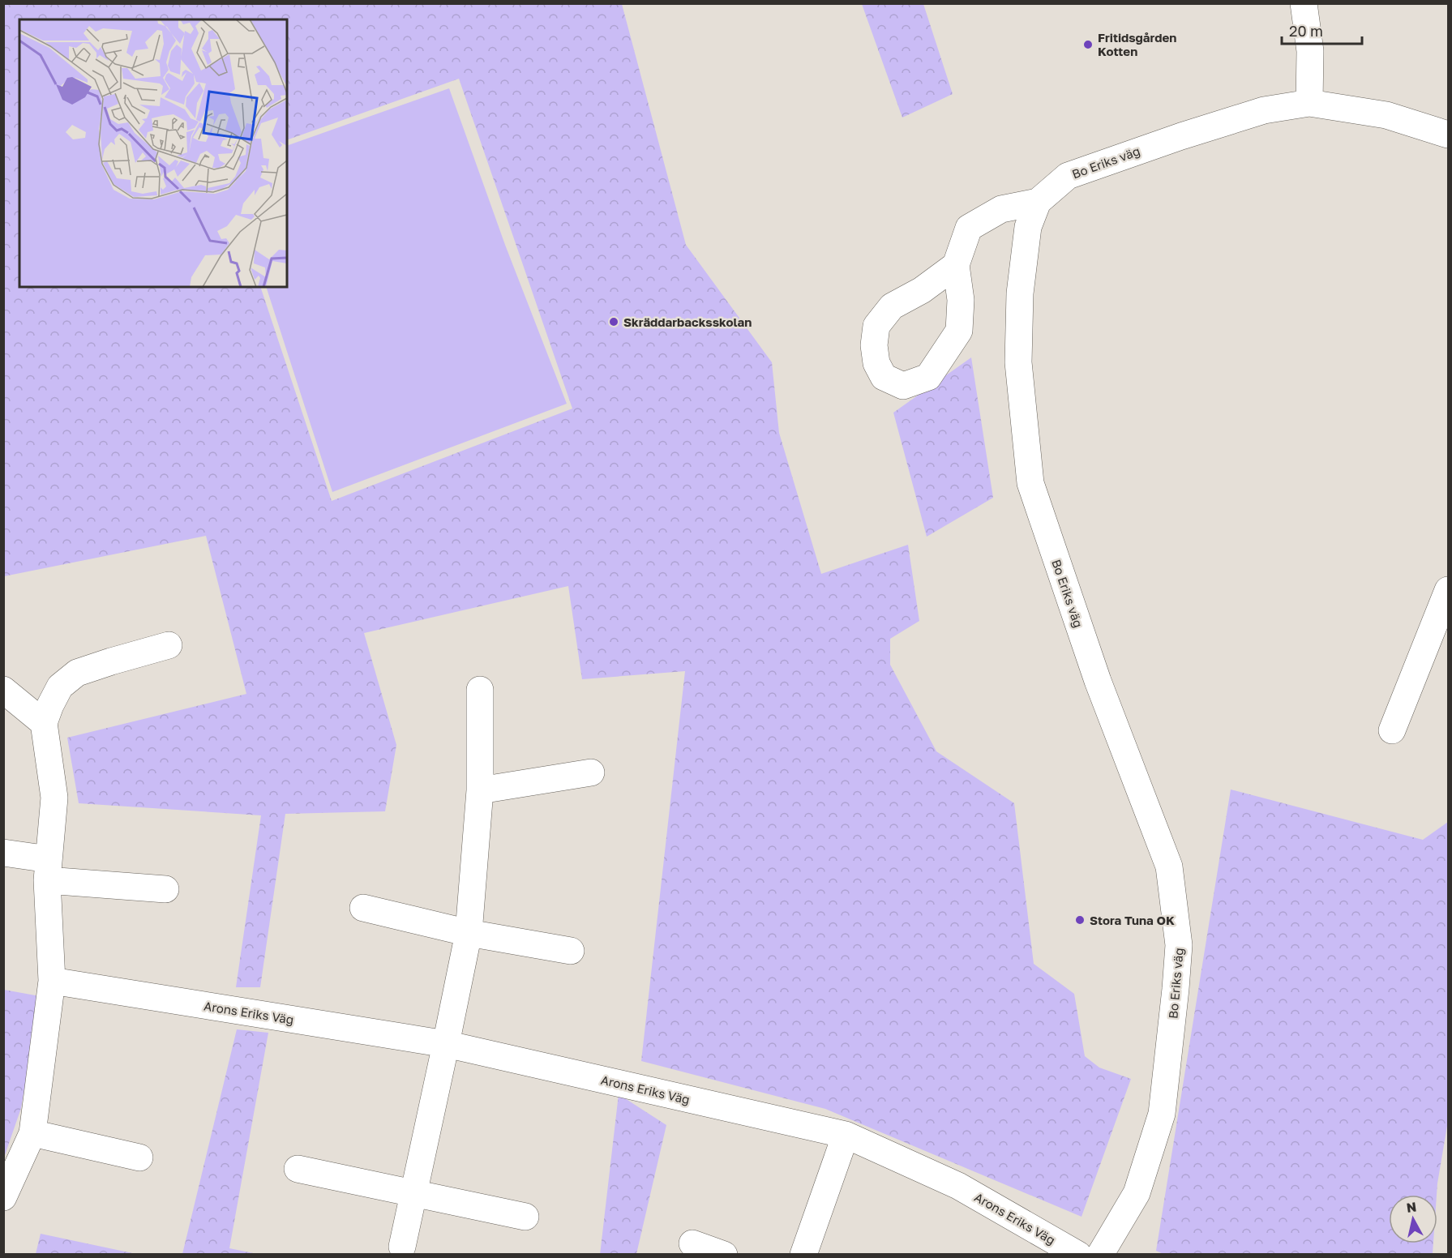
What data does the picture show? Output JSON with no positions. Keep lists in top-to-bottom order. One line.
{"streets":{"street":["Bo Eriks väg","Arons Eriks Väg"]},"places":["Fritidsgården Kotten","Skräddarbacksskolan","Stora Tuna OK"],"scale_bar":"20 m","north":"top"}
